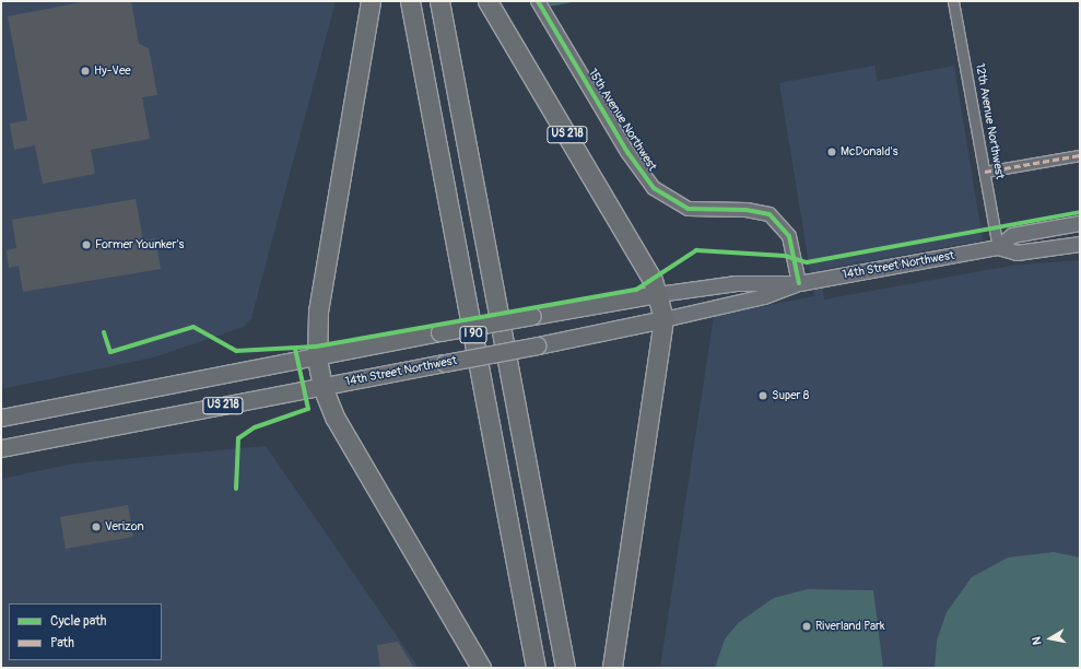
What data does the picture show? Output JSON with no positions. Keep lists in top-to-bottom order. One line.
{"streets":{"highway":["US 218","I 90"],"main road":["14th Street Northwest"],"street":["15th Avenue Northwest","12th Avenue Northwest"]},"crossings":[["15th Avenue Northwest","14th Street Northwest"],["12th Avenue Northwest","14th Street Northwest"],["US 218","14th Street Northwest"]],"places":["Hy-Vee","McDonald's","Former Younker's","Super 8","Verizon","Riverland Park"],"legend":["Cycle path","Path"],"north":"left"}
